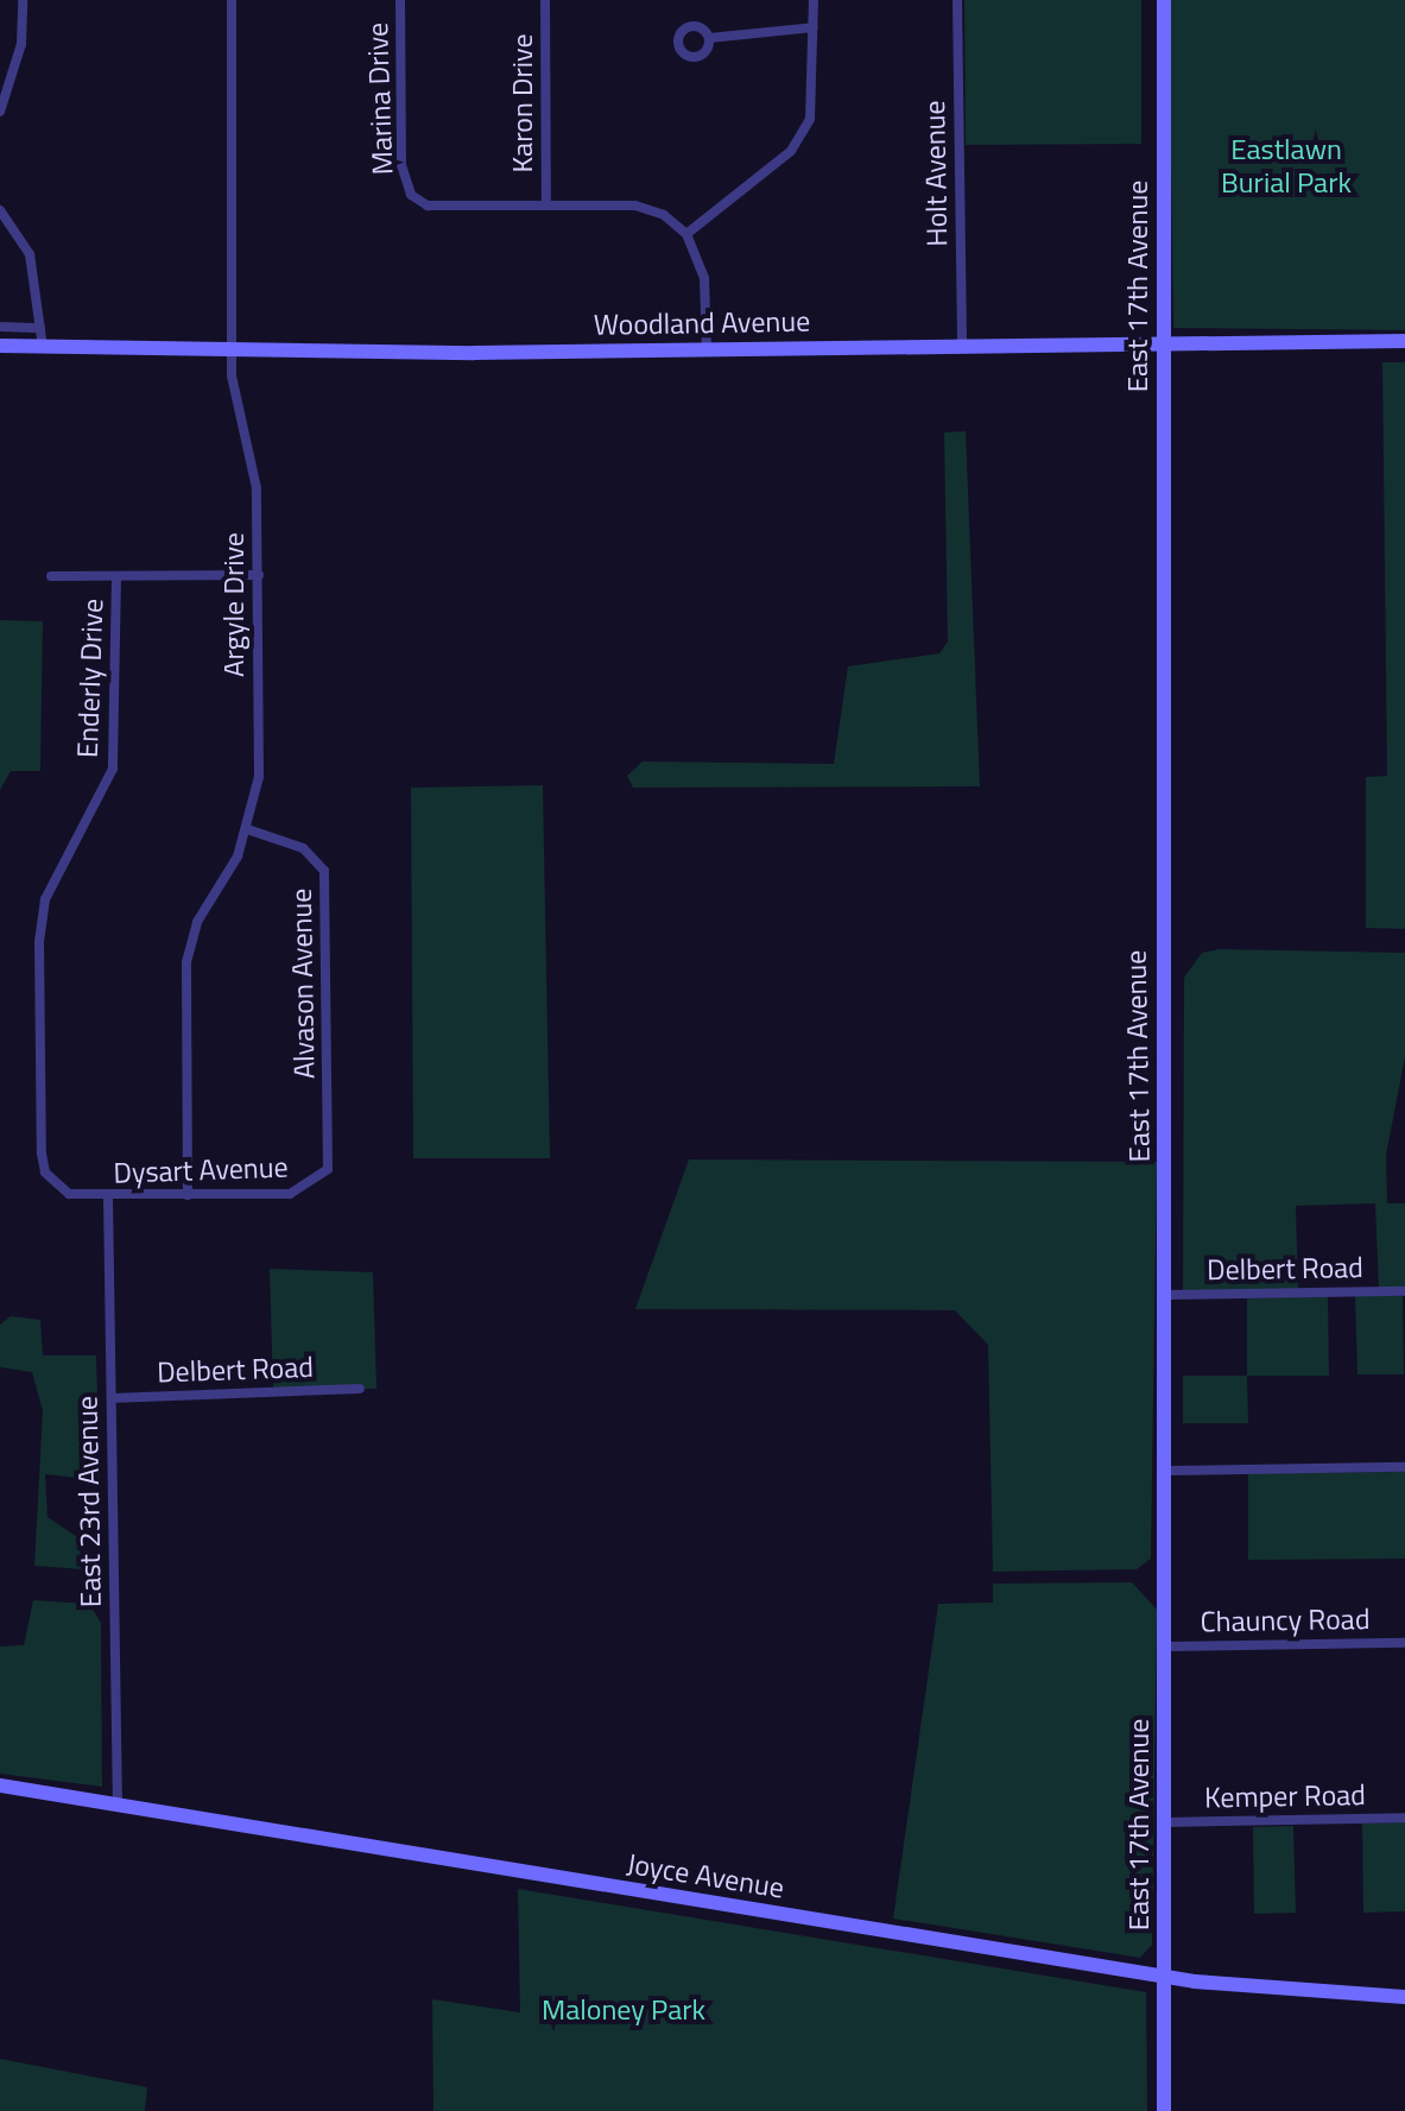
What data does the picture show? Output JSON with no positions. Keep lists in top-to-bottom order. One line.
{"streets":{"street":["Marina Drive","Karon Drive","Holt Avenue","East 17th Avenue","Woodland Avenue","Argyle Drive","Enderly Drive","Alvason Avenue","Dysart Avenue","Delbert Road","East 23rd Avenue","Chauncy Road","Kemper Road","Joyce Avenue"]},"crossings":[["Marina Drive","Karon Drive"],["Holt Avenue","Woodland Avenue"],["East 17th Avenue","Woodland Avenue"],["East 17th Avenue","Delbert Road"],["East 17th Avenue","Chauncy Road"],["East 17th Avenue","Kemper Road"],["East 17th Avenue","Joyce Avenue"],["Woodland Avenue","Argyle Drive"],["Argyle Drive","Alvason Avenue"],["Argyle Drive","Dysart Avenue"],["Enderly Drive","Dysart Avenue"],["Alvason Avenue","Dysart Avenue"],["Dysart Avenue","East 23rd Avenue"],["Delbert Road","East 23rd Avenue"],["East 23rd Avenue","Joyce Avenue"]],"parks":["Eastlawn Burial Park","Maloney Park"]}
